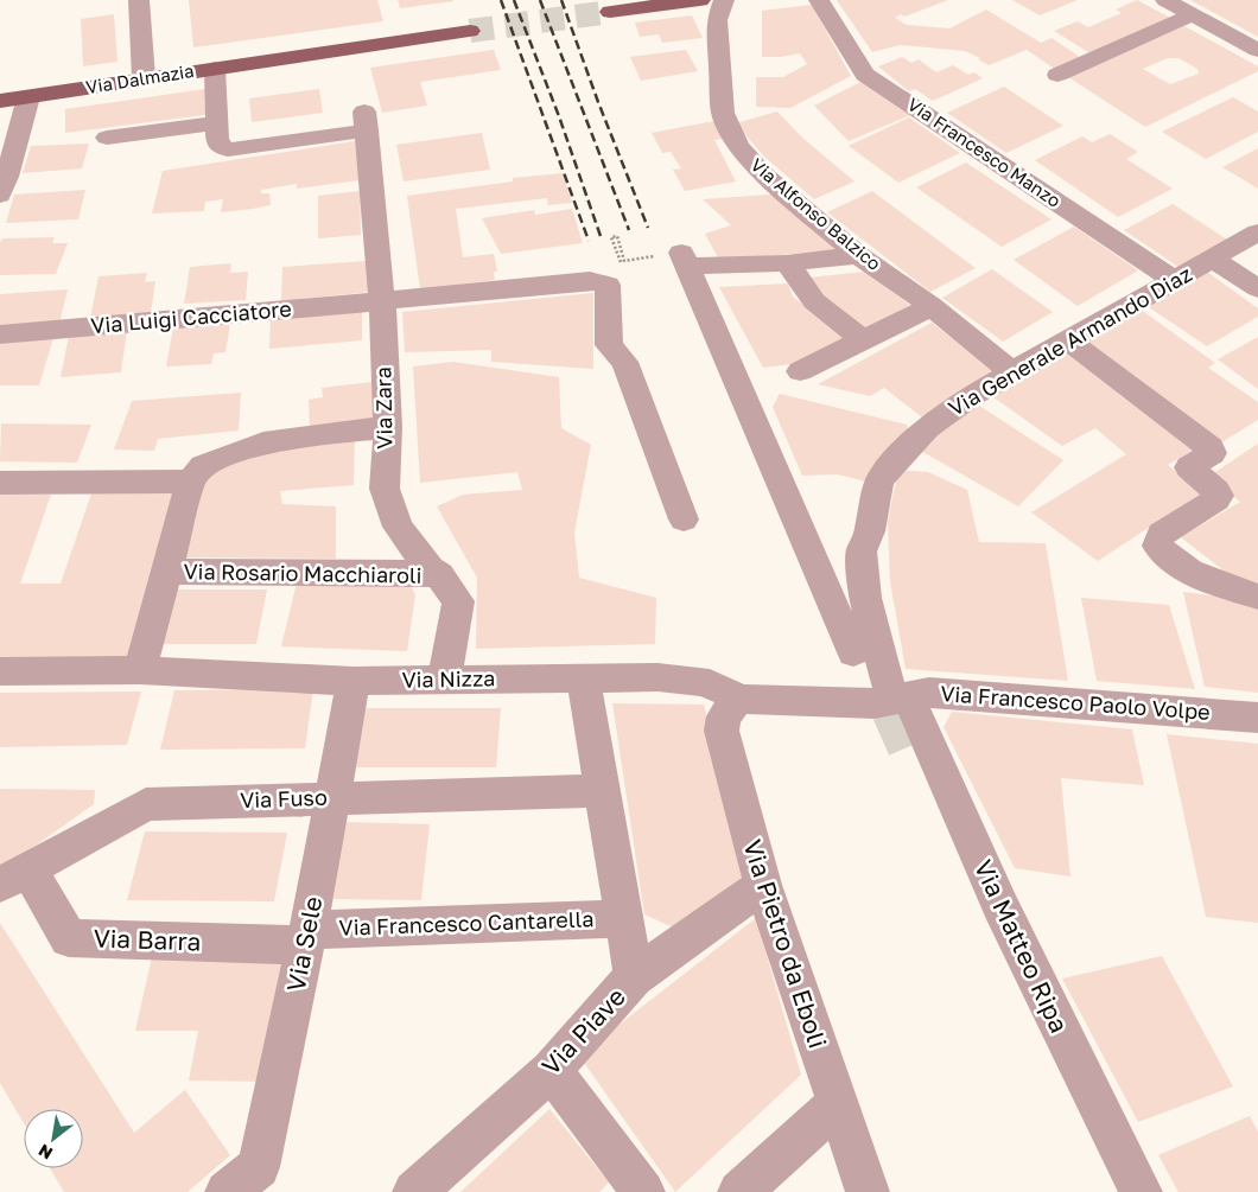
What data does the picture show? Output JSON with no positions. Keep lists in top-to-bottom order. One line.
{"streets":{"main road":["Via Dalmazia"],"street":["Via Francesco Manzo","Via Alfonso Balzico","Via Luigi Cacciatore","Via Generale Armando Diaz","Via Zara","Via Rosario Macchiaroli","Via Nizza","Via Francesco Paolo Volpe","Via Fuso","Via Francesco Cantarella","Via Barra","Via Sele","Via Pietro da Eboli","Via Matteo Ripa","Via Piave"]},"crossings":[["Via Francesco Manzo","Via Generale Armando Diaz"],["Via Alfonso Balzico","Via Generale Armando Diaz"],["Via Luigi Cacciatore","Via Zara"],["Via Generale Armando Diaz","Via Nizza"],["Via Generale Armando Diaz","Via Francesco Paolo Volpe"],["Via Generale Armando Diaz","Via Matteo Ripa"],["Via Zara","Via Rosario Macchiaroli"],["Via Zara","Via Nizza"],["Via Nizza","Via Francesco Paolo Volpe"],["Via Nizza","Via Francesco Cantarella"],["Via Nizza","Via Sele"],["Via Nizza","Via Pietro da Eboli"],["Via Nizza","Via Matteo Ripa"],["Via Francesco Paolo Volpe","Via Matteo Ripa"],["Via Fuso","Via Barra"],["Via Fuso","Via Sele"],["Via Francesco Cantarella","Via Barra"],["Via Francesco Cantarella","Via Sele"],["Via Francesco Cantarella","Via Piave"],["Via Barra","Via Sele"],["Via Pietro da Eboli","Via Piave"]],"north":"bottom left"}
